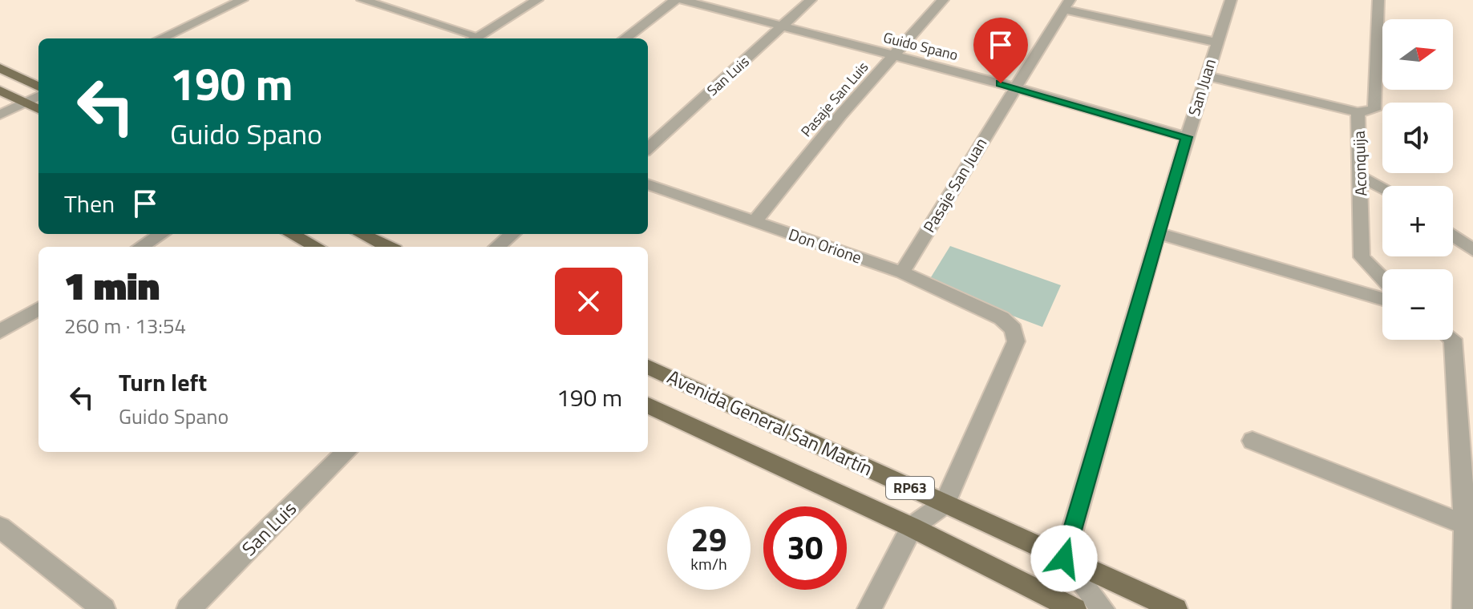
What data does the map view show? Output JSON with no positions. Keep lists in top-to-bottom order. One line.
{"streets":{"main road":["Avenida General San Martín","RP63"],"street":["Guido Spano","San Luis","San Juan","Pasaje San Luis","Aconquija","Pasaje San Juan","Don Orione"]},"crossings":[["Guido Spano","San Luis"],["Guido Spano","San Juan"],["Guido Spano","Pasaje San Luis"],["Guido Spano","Pasaje San Juan"],["San Juan","Avenida General San Martín"],["Pasaje San Luis","Don Orione"],["Pasaje San Juan","Don Orione"],["Don Orione","Avenida General San Martín"]],"north":"right","page":{"map_buttons":["+","−"],"turn":["190 m","Guido Spano"],"then":"Then","heading":["1 min","260 m · 13:54"],"list":[{"name":"Turn left","note":"Guido Spano","value":"190 m"}],"speed":"29 km/h","limit":"30"}}
